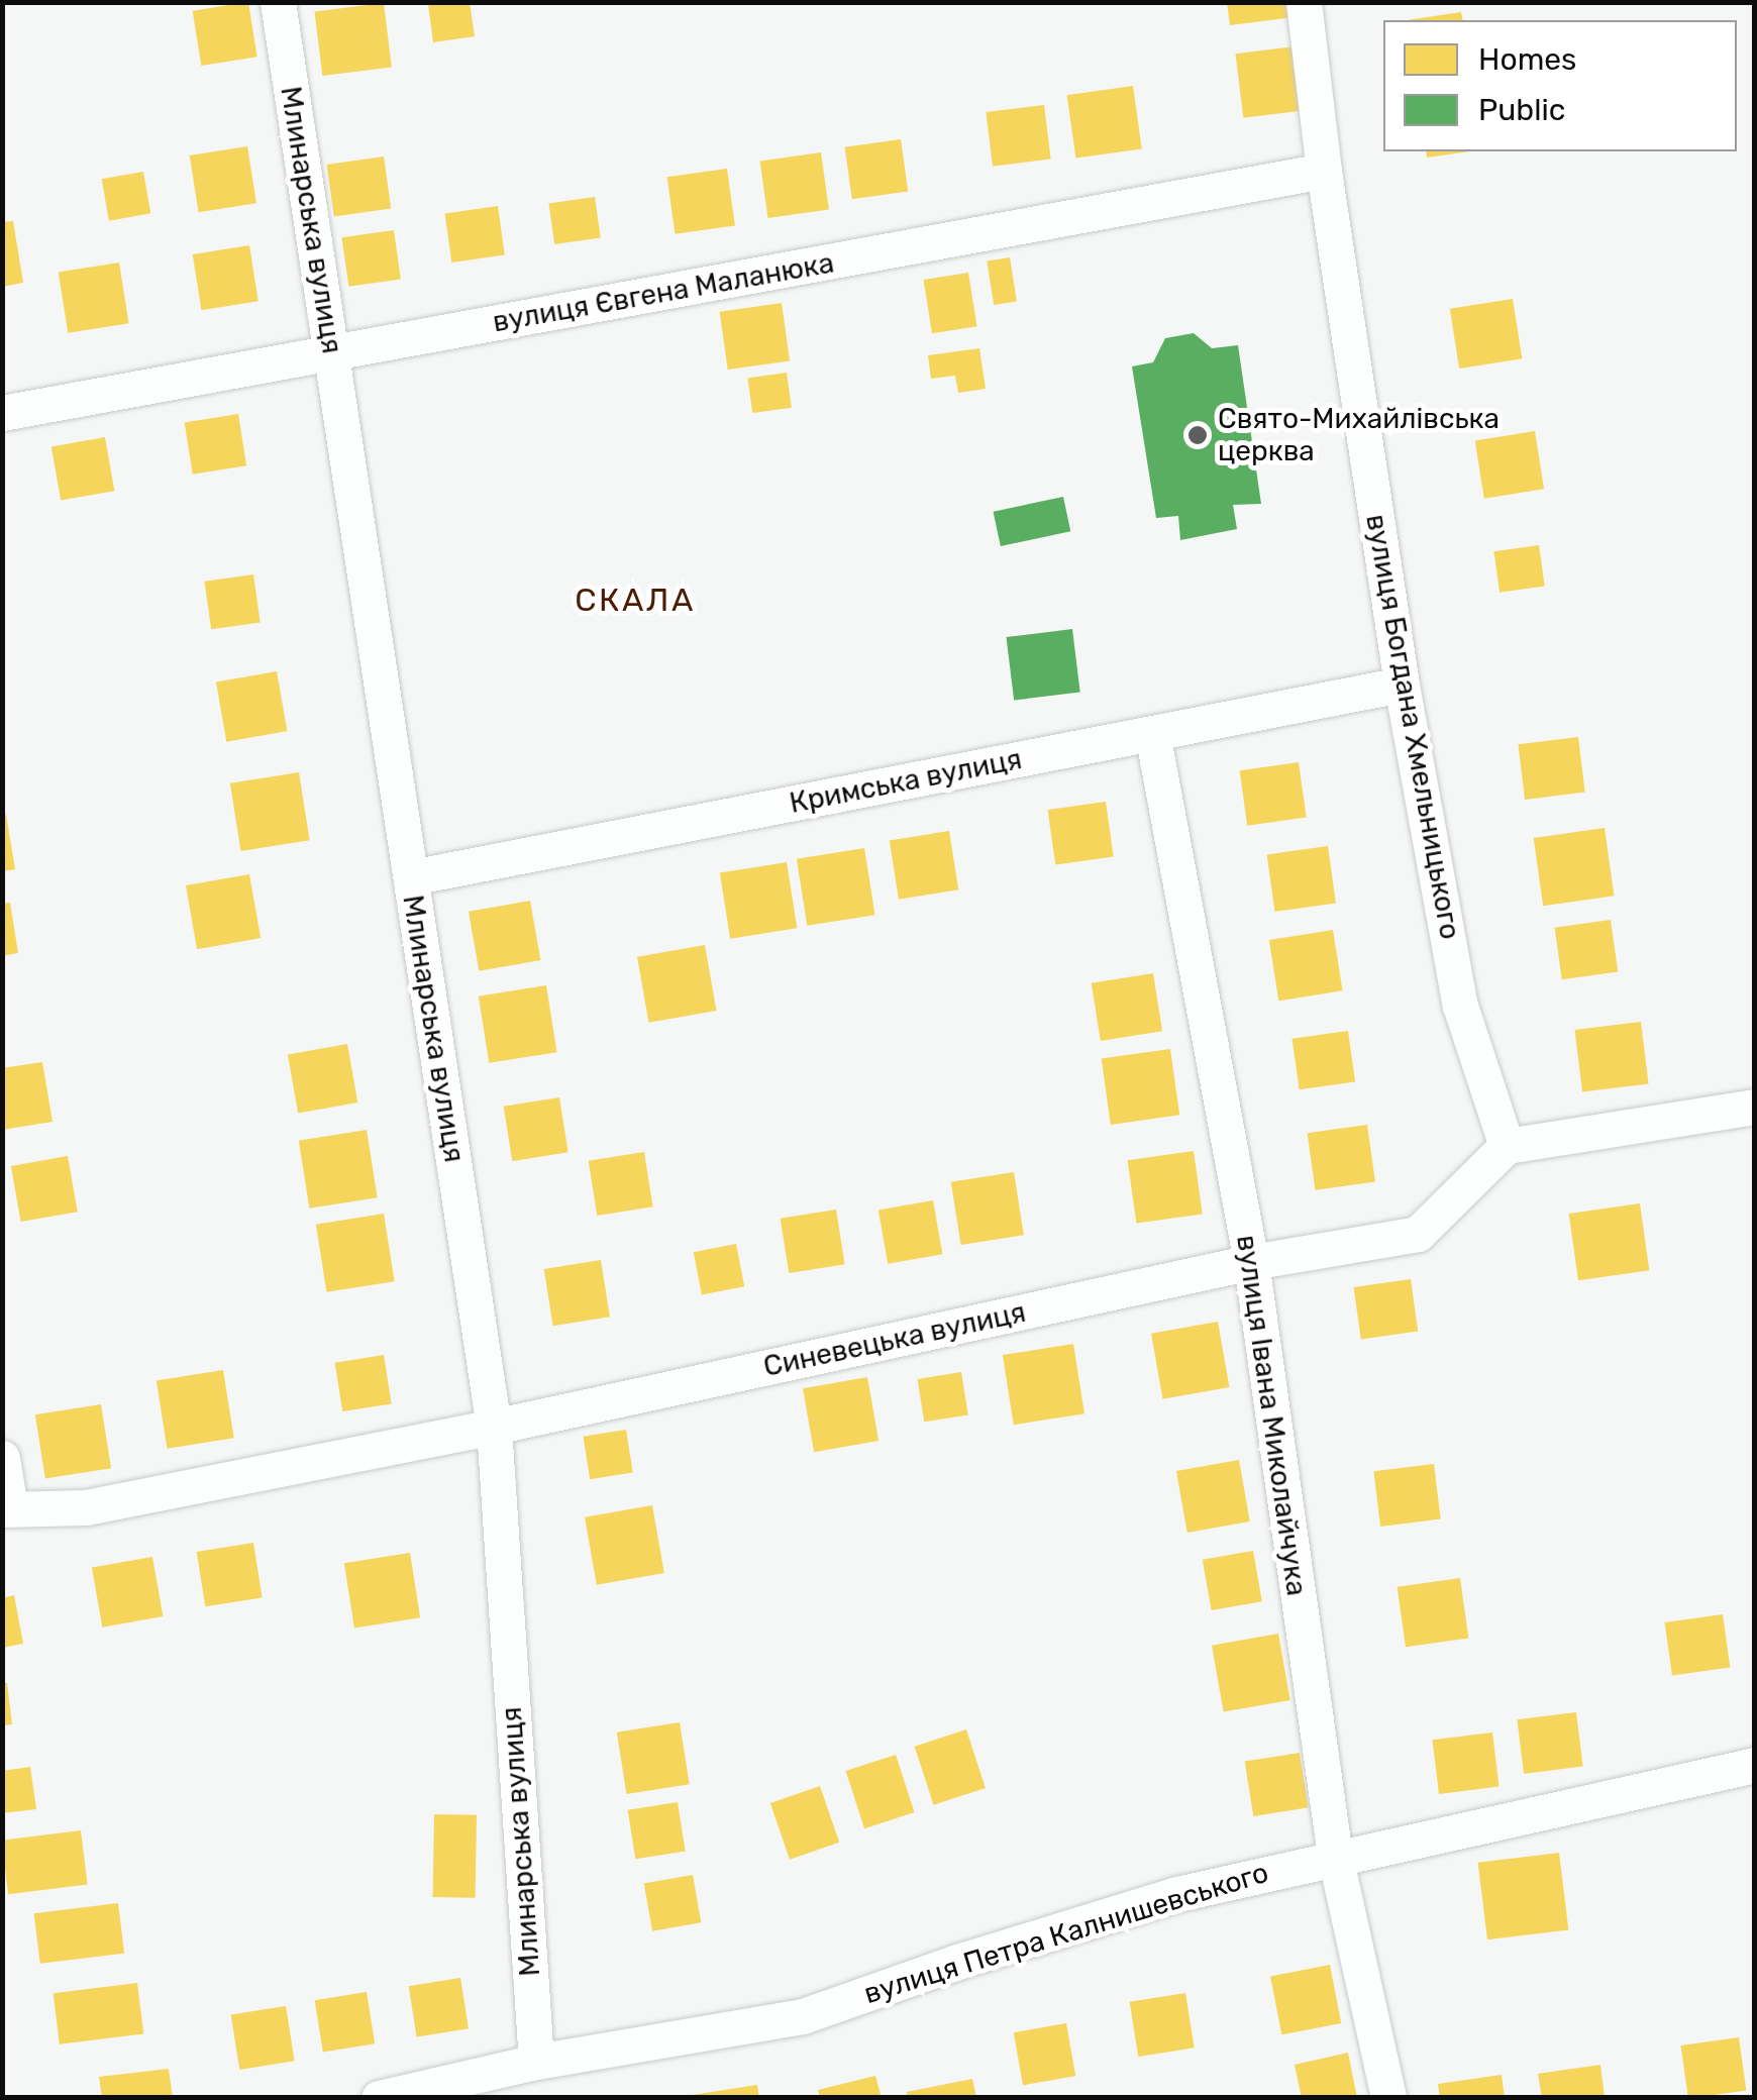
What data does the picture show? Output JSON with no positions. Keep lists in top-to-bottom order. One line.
{"streets":{"street":["Млинарська вулиця","вулиця Євгена Маланюка","вулиця Богдана Хмельницького","Кримська вулиця","Синевецька вулиця","вулиця Івана Миколайчука","вулиця Петра Калнишевського"]},"crossings":[["Млинарська вулиця","вулиця Євгена Маланюка"],["Млинарська вулиця","Кримська вулиця"],["Млинарська вулиця","Синевецька вулиця"],["Млинарська вулиця","вулиця Петра Калнишевського"],["вулиця Євгена Маланюка","вулиця Богдана Хмельницького"],["вулиця Богдана Хмельницького","Кримська вулиця"],["вулиця Богдана Хмельницького","Синевецька вулиця"],["Кримська вулиця","вулиця Івана Миколайчука"],["Синевецька вулиця","вулиця Івана Миколайчука"],["вулиця Івана Миколайчука","вулиця Петра Калнишевського"]],"districts":["СКАЛА"],"places":["Свято-Михайлівська церква"],"legend":["Homes","Public"]}
